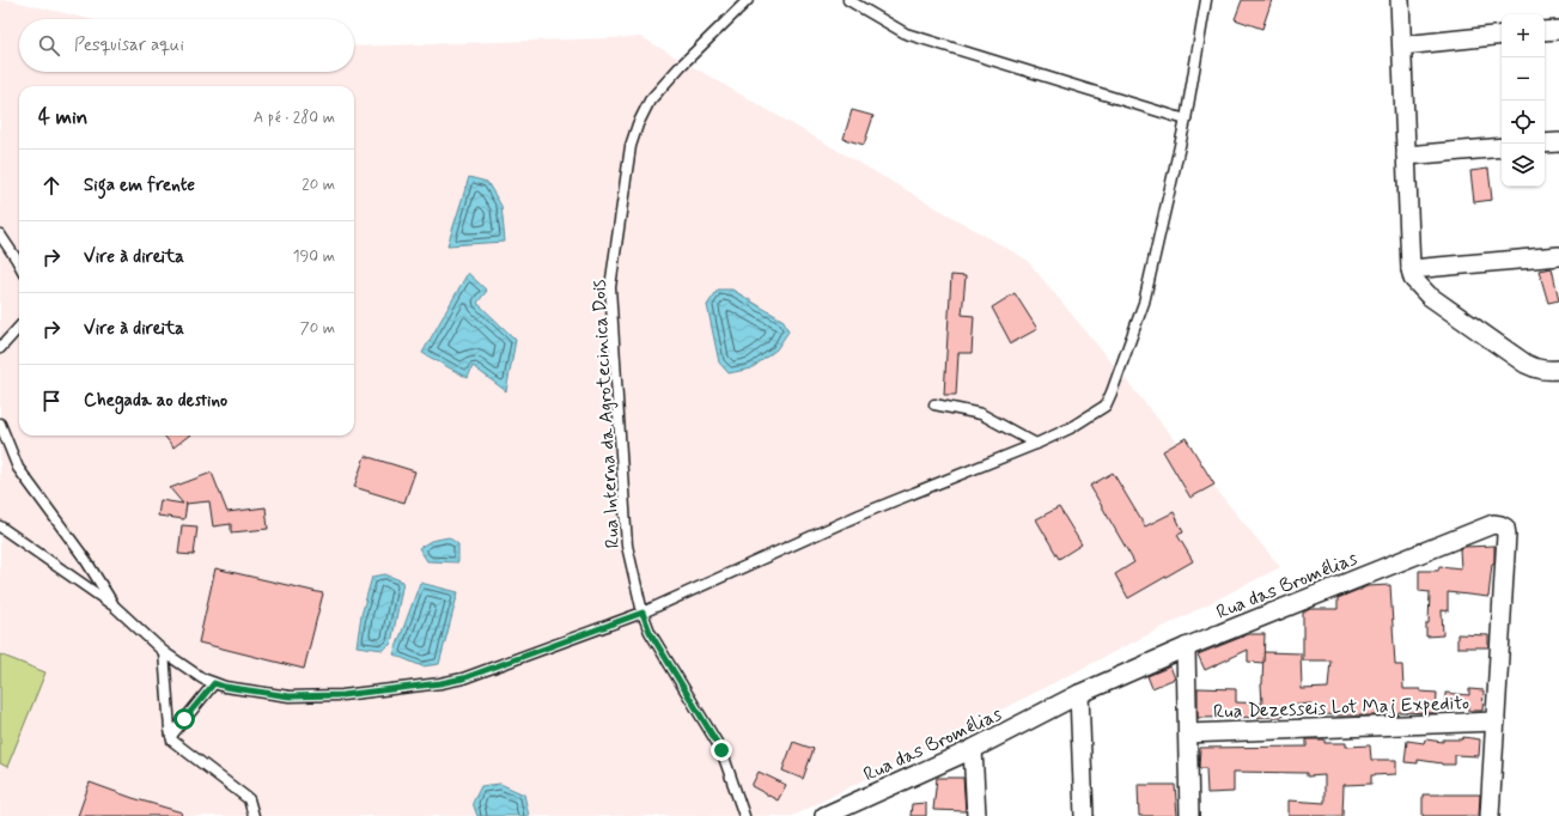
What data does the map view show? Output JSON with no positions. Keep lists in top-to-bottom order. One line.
{"streets":{"street":["Rua das Bromélias","Rua Dezesseis Lot Maj Expedito"],"lane":["Rua Interna da Agrotecinica Dois"]},"crossings":[["Rua das Bromélias","Rua Dezesseis Lot Maj Expedito"]],"page":{"map_buttons":["+","−"],"search":"Pesquisar aqui","heading":["4 min","A pé · 280 m"],"list":[["Siga em frente","20 m"],["Vire à direita","190 m"],["Vire à direita","70 m"],"Chegada ao destino"]}}
